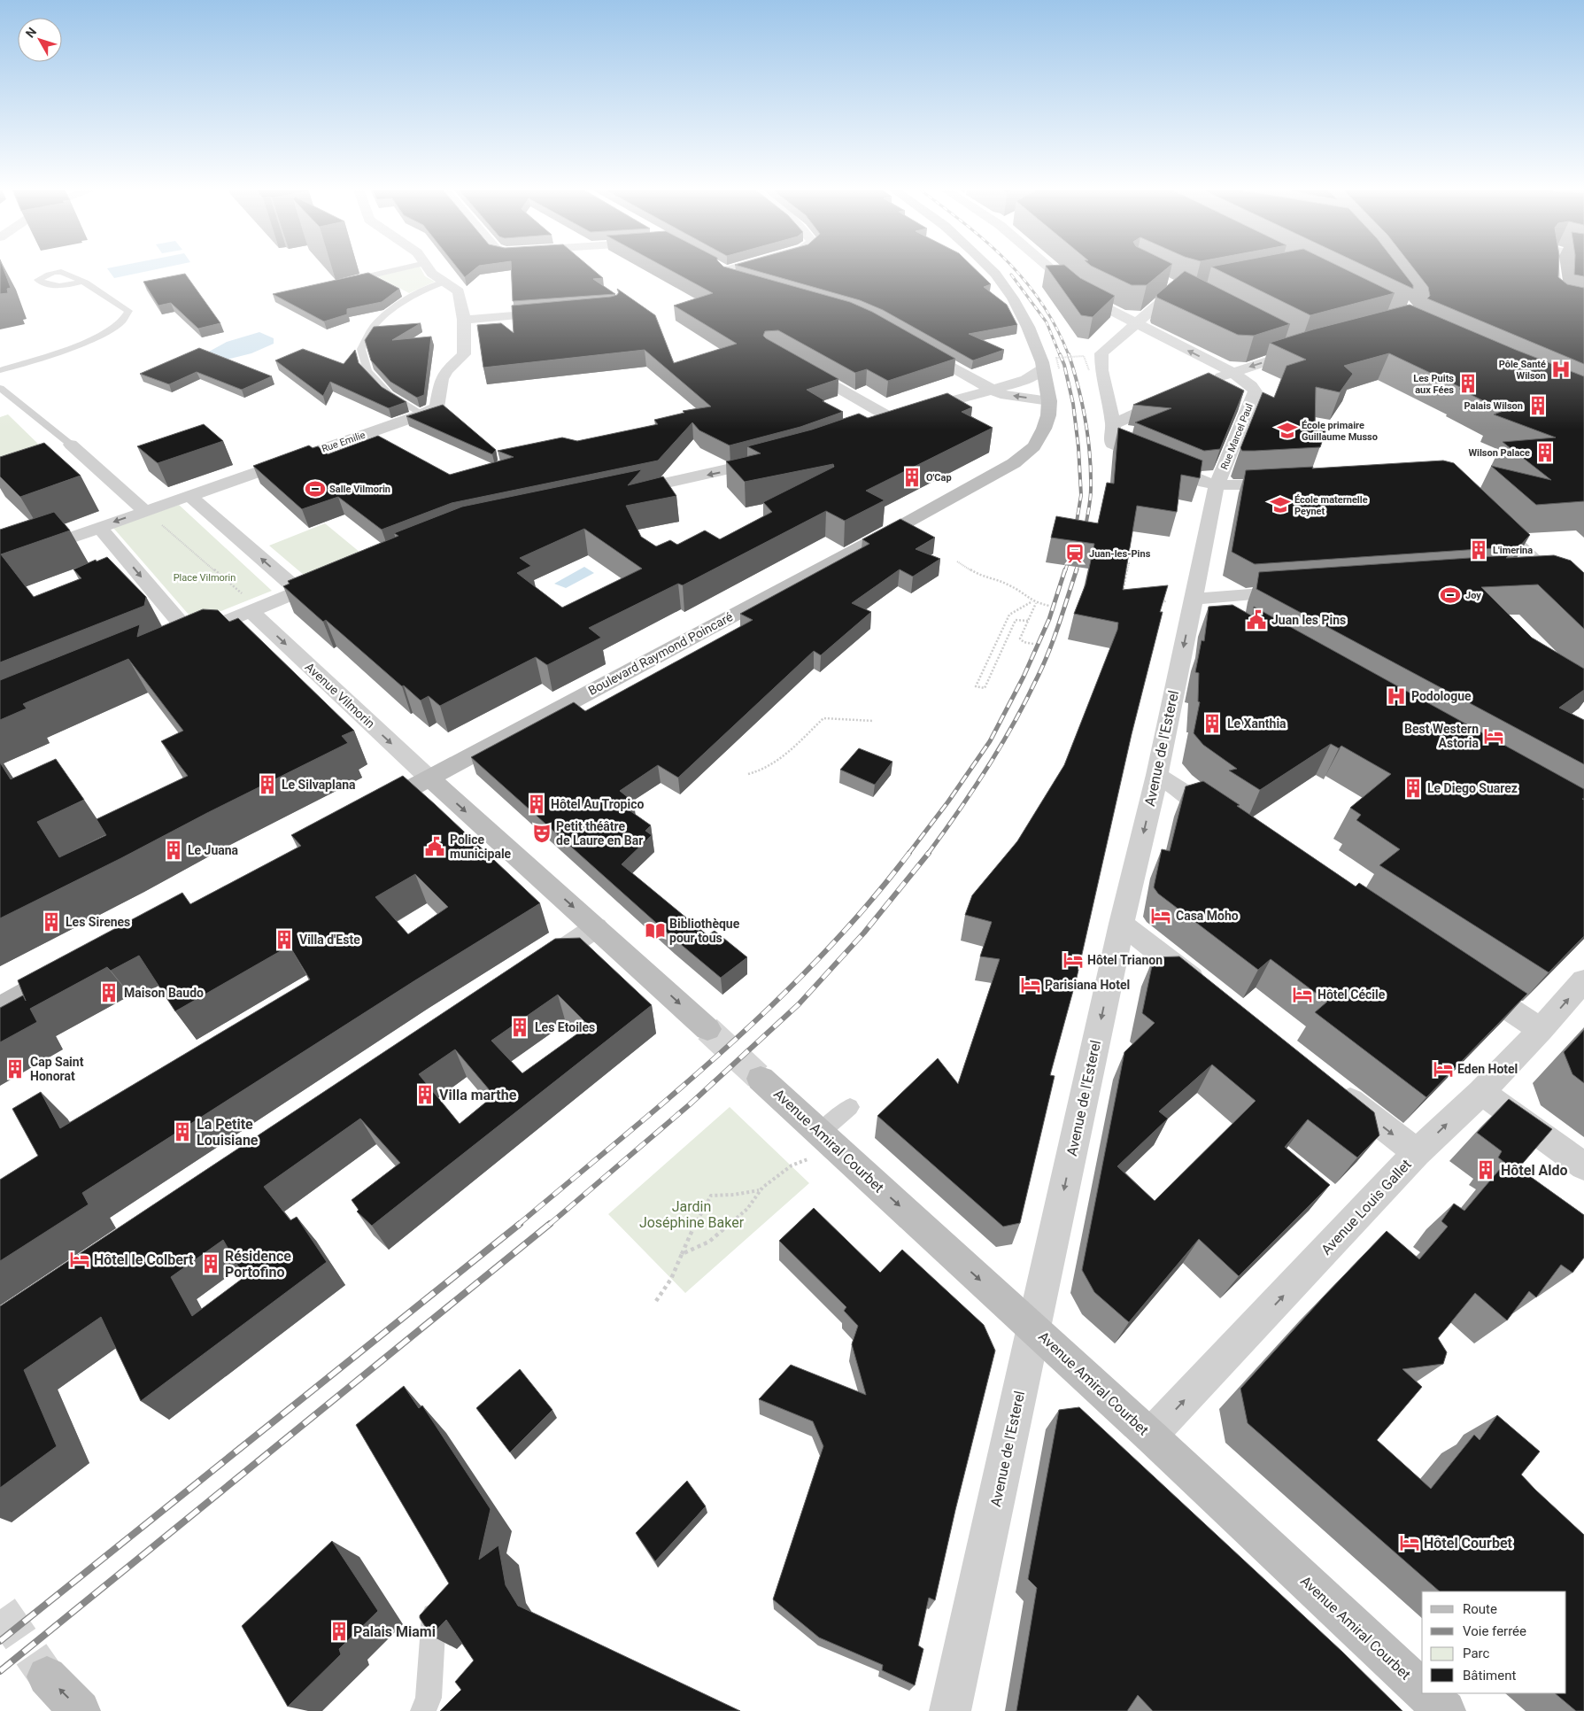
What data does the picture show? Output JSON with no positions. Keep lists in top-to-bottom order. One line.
{"streets":{"main road":["Boulevard Raymond Poincaré","Avenue Amiral Courbet"],"street":["Rue Marcel Paul","Rue Emilie","Avenue Vilmorin","Avenue de l'Esterel","Avenue Louis Gallet"]},"crossings":[["Rue Marcel Paul","Avenue de l'Esterel"],["Boulevard Raymond Poincaré","Avenue Vilmorin"],["Avenue de l'Esterel","Avenue Amiral Courbet"],["Avenue Amiral Courbet","Avenue Louis Gallet"]],"one_way":["Avenue Vilmorin","Avenue de l'Esterel","Avenue Louis Gallet"],"parks":["Place Vilmorin","Jardin Joséphine Baker"],"places":{"hospital":["Pôle Santé Wilson","Podologue"],"building":["Les Puits aux Fées","Palais Wilson","Wilson Palace","O'Cap","L'imerina","Le Xanthia","Le Silvaplana","Le Diego Suarez","Hôtel Au Tropico","Le Juana","Les Sirenes","Villa d'Este","Maison Baudo","Les Etoiles","Cap Saint Honorat","Villa marthe","La Petite Louisiane","Hôtel Aldo","Résidence Portofino","Palais Miami"],"school or university":["École primaire Guillaume Musso","École maternelle Peynet"],"sports":["Salle Vilmorin","Joy"],"station":["Juan-les-Pins"],"public building":["Juan les Pins","Police municipale"],"hotel":["Best Western Astoria","Casa Moho","Hôtel Trianon","Parisiana Hotel","Hôtel Cécile","Eden Hotel","Hôtel le Colbert","Hôtel Courbet"],"theatre":["Petit théâtre de Laure en Bar"],"library":["Bibliothèque pour tous"]},"legend":["Route","Voie ferrée","Parc","Bâtiment"],"north":"top left"}
